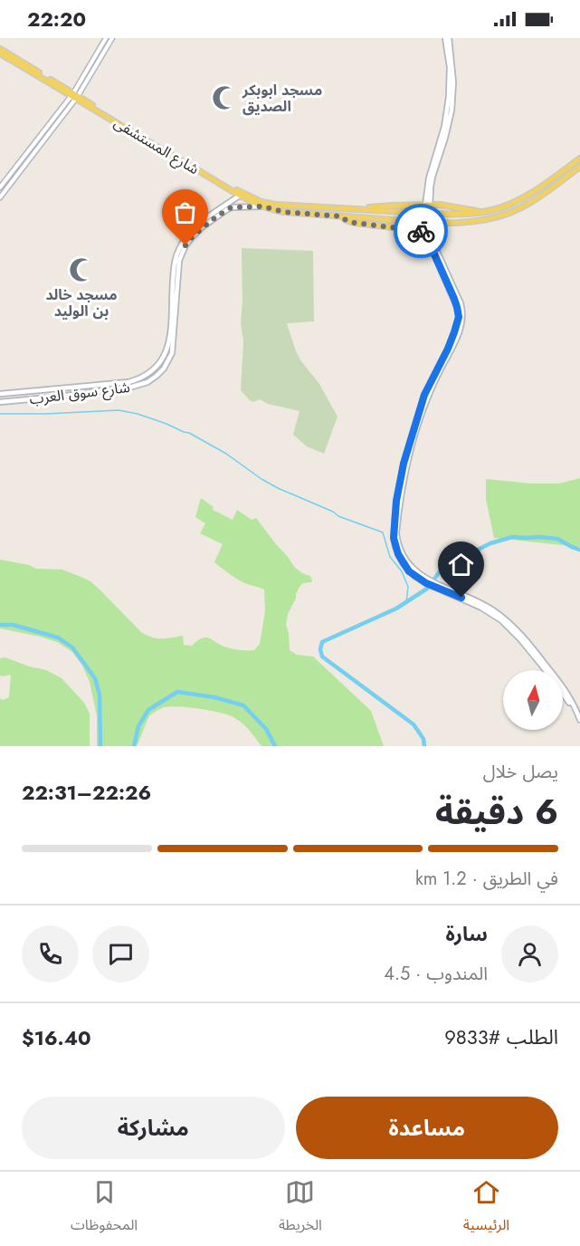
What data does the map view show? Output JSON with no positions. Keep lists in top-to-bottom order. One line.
{"streets":{"main road":["شارع المستشفى","شارع سوق العرب"]},"crossings":[["شارع المستشفى","شارع سوق العرب"]],"places":{"mosque":["مسجد ابوبكر الصديق","مسجد خالد بن الوليد"]},"north":"top","page":{"status":"22:20","heading":["6 دقيقة","يصل خلال","22:26–22:31"],"panel":["سارة","المندوب · 4.5","الطلب #9833","$16.40"],"bar":"في الطريق · 1.2 km","buttons":["مساعدة","مشاركة"],"tabs":["الرئيسية","الخريطة","المحفوظات"]}}
